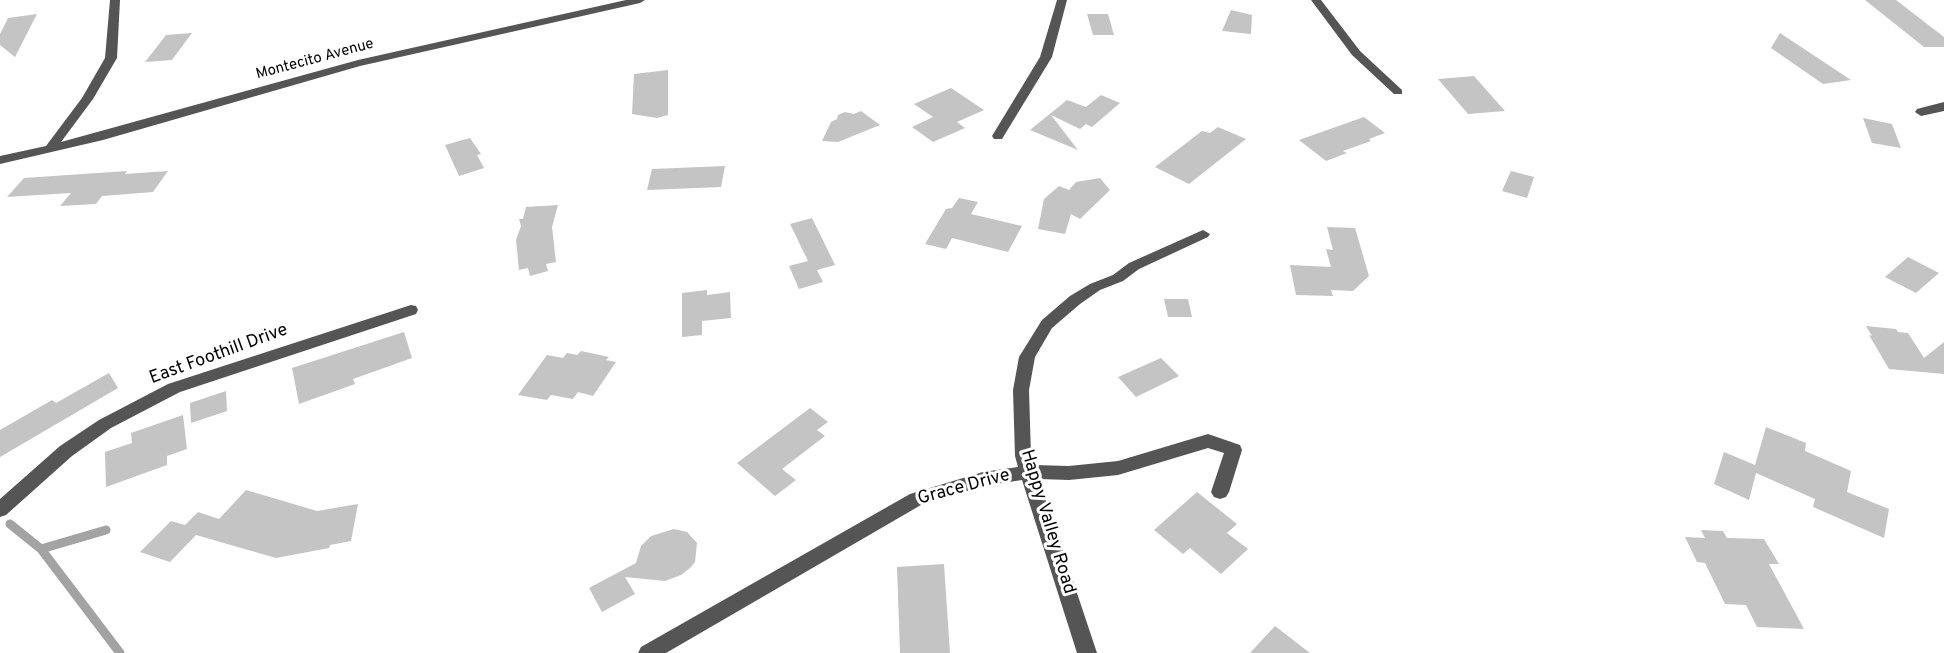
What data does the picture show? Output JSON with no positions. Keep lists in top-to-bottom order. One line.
{"streets":{"street":["Montecito Avenue","East Foothill Drive","Grace Drive","Happy Valley Road"]},"crossings":[["Grace Drive","Happy Valley Road"]]}
